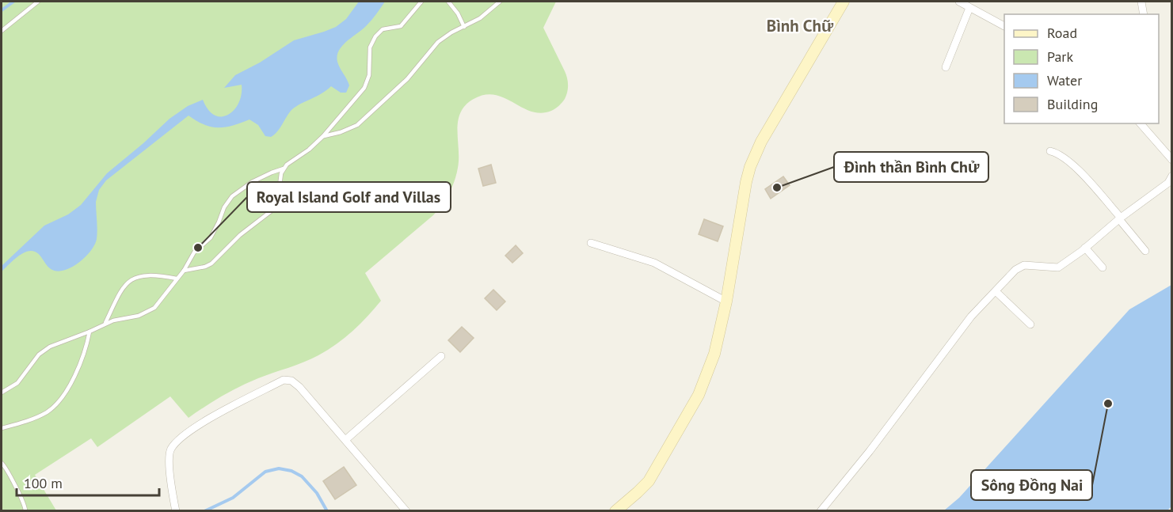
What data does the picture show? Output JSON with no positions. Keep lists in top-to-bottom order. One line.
{"districts":["Bình Chữ"],"places":["Đình thần Bình Chử","Royal Island Golf and Villas","Sông Đồng Nai"],"legend":["Road","Park","Water","Building"],"scale_bar":"100 m"}
